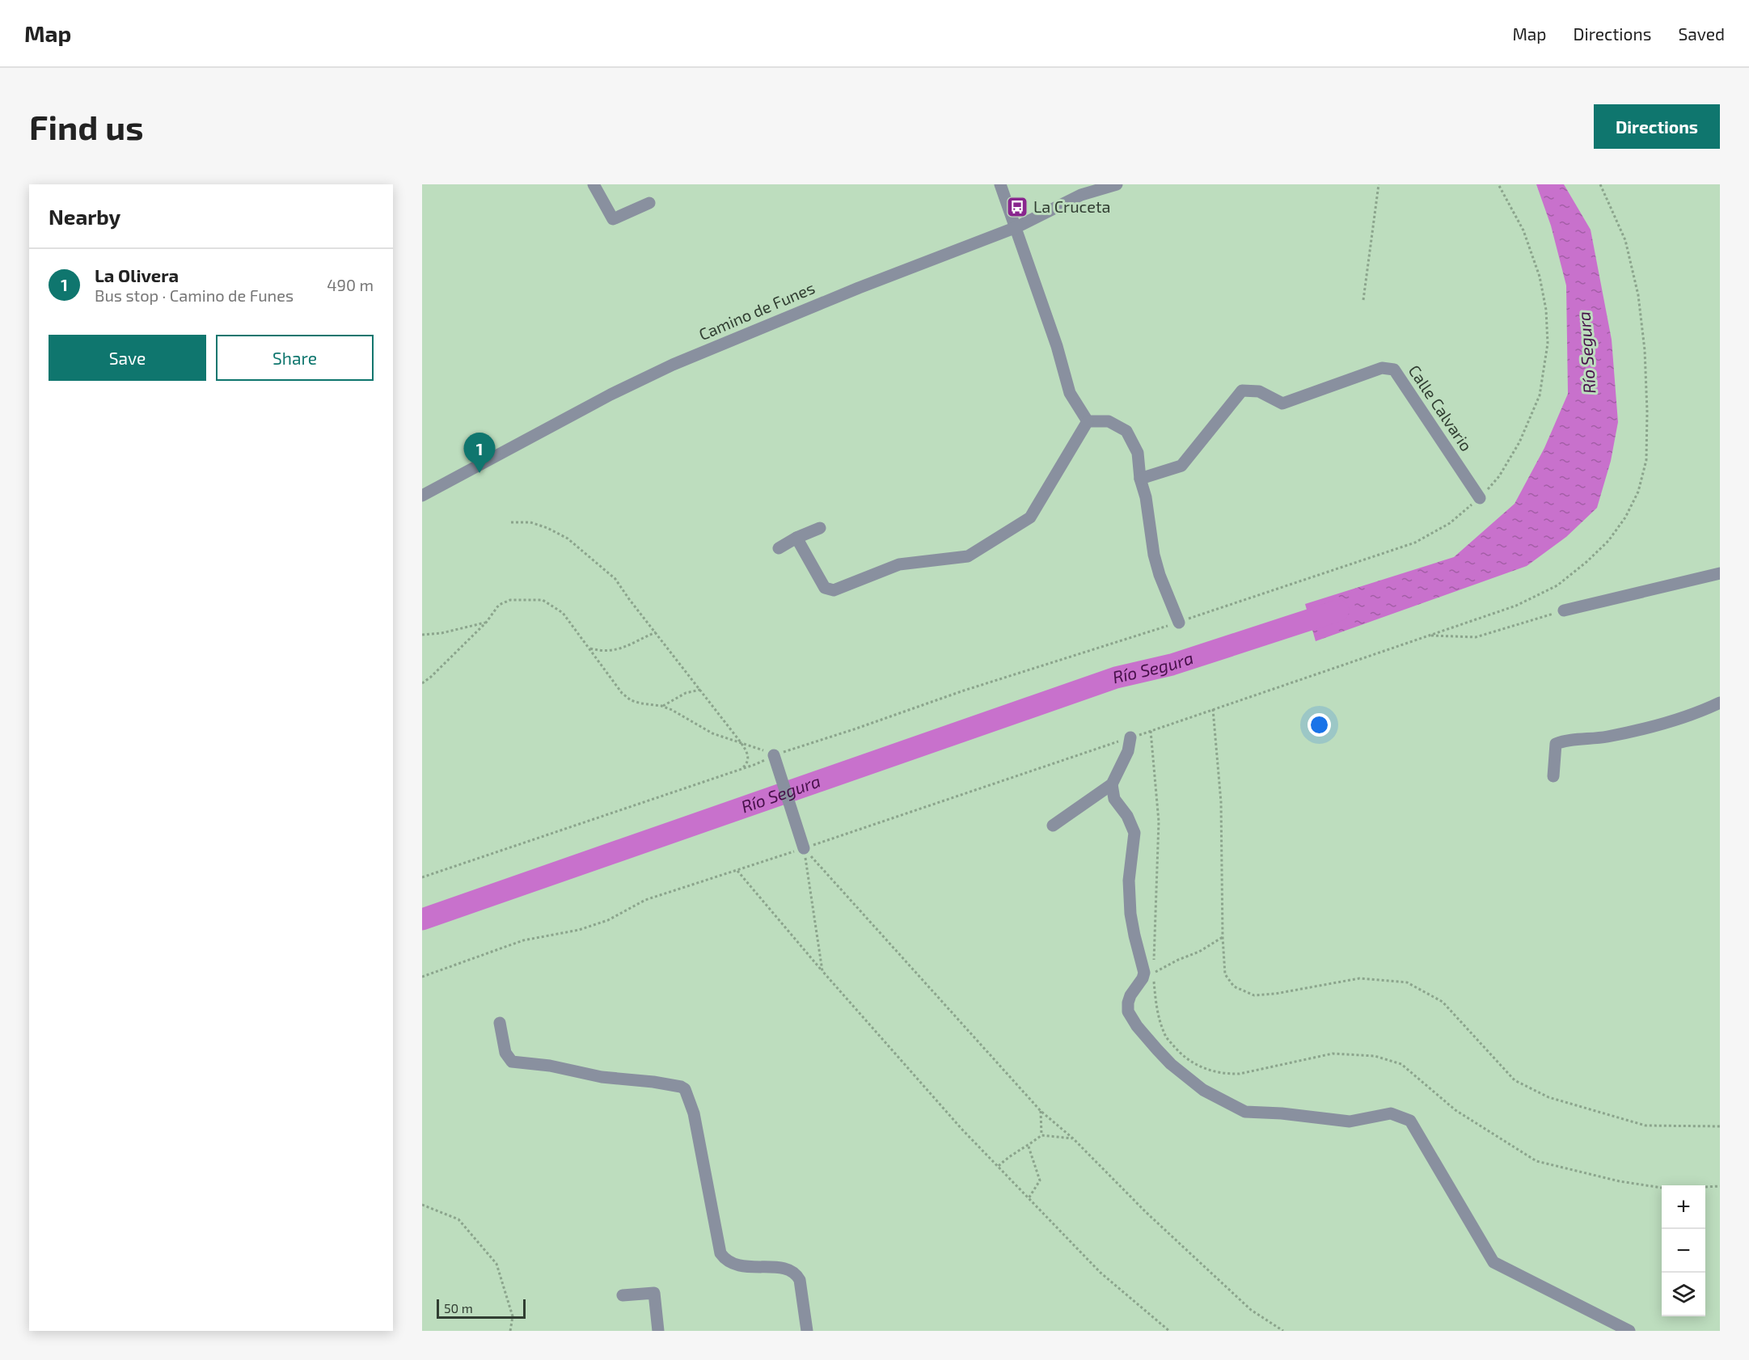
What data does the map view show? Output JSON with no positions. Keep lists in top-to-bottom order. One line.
{"streets":{"street":["Camino de Funes","Calle Calvario"]},"water":["Río Segura"],"places":{"bus stop":["La Cruceta"]},"scale_bar":"50 m","page":{"header":"Map","nav":["Map","Directions","Saved"],"buttons":["Directions",["Save","Share"]],"title":"Find us","heading":"Nearby","list":[{"mark":"1","name":"La Olivera","note":"Bus stop · Camino de Funes","value":"490 m"}],"pins":"1","map_buttons":["+","−"],"scale":"50 m"}}
